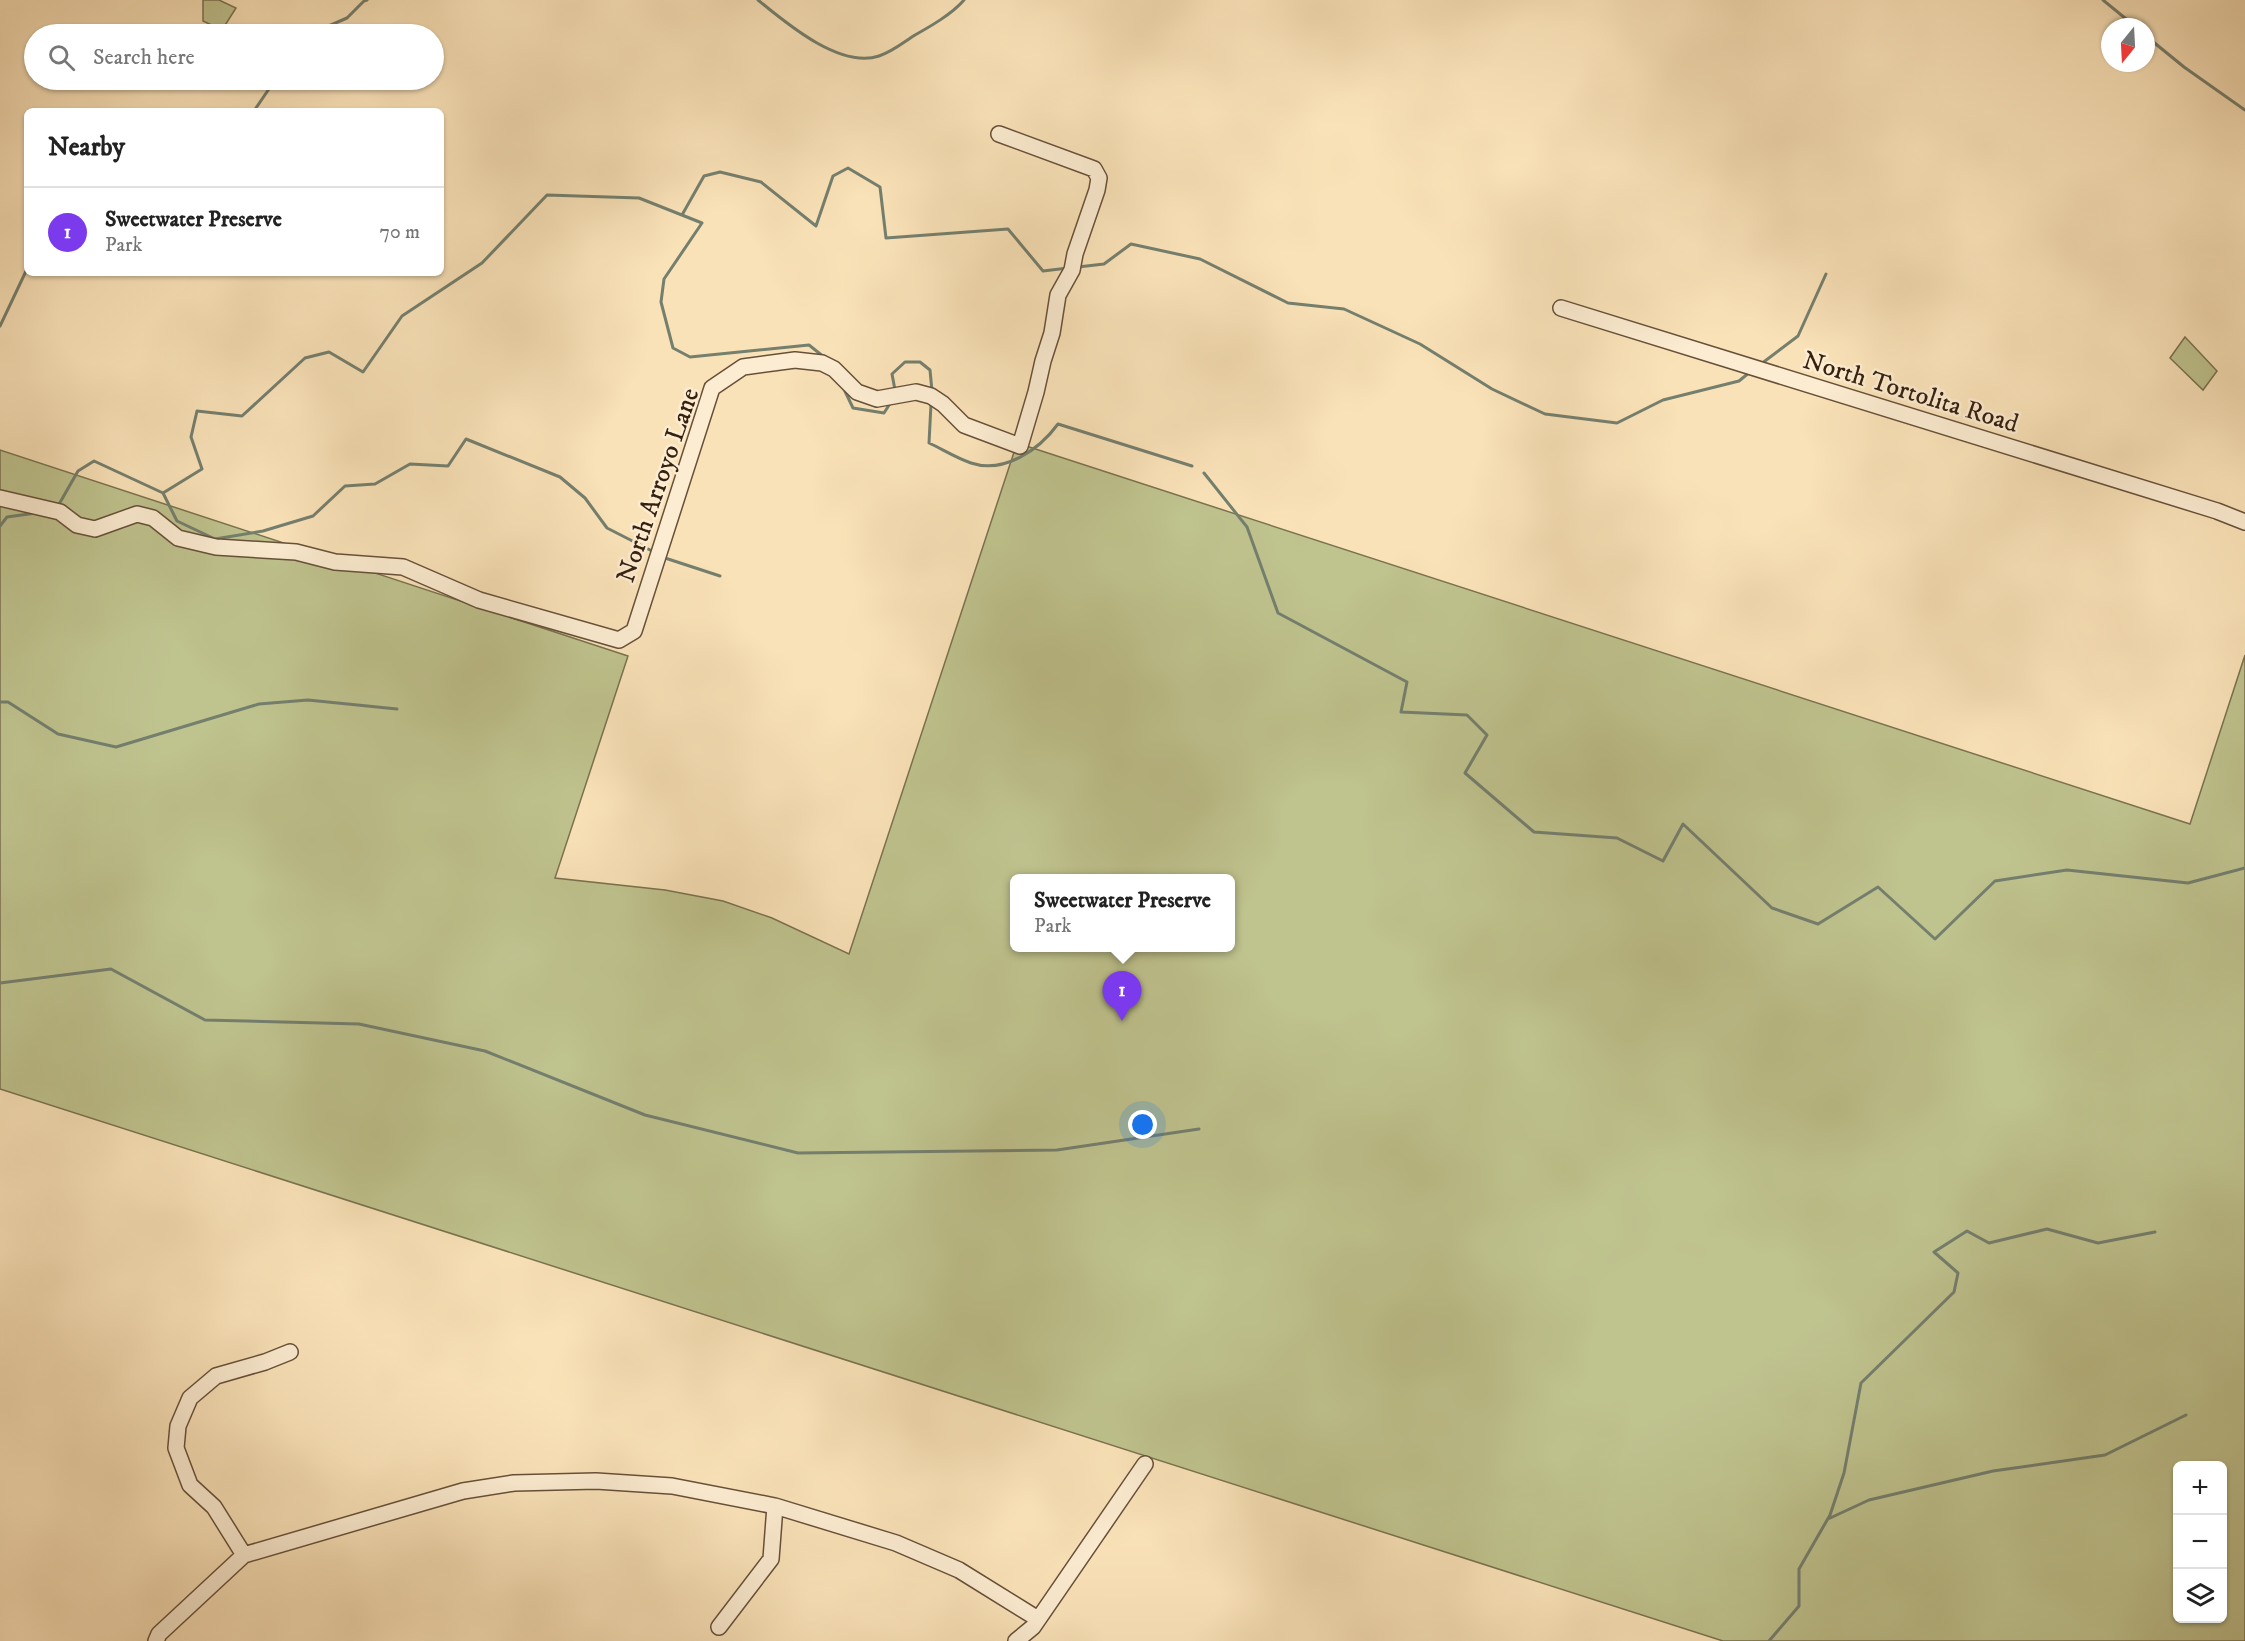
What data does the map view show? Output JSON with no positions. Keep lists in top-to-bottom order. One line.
{"streets":{"street":["North Tortolita Road","North Arroyo Lane"]},"north":"bottom","page":{"search":"Search here","heading":"Nearby","list":[{"mark":"1","name":"Sweetwater Preserve","note":"Park","value":"70 m"}],"popup":["Sweetwater Preserve","Park"],"pins":"1","map_buttons":["+","−"]}}
